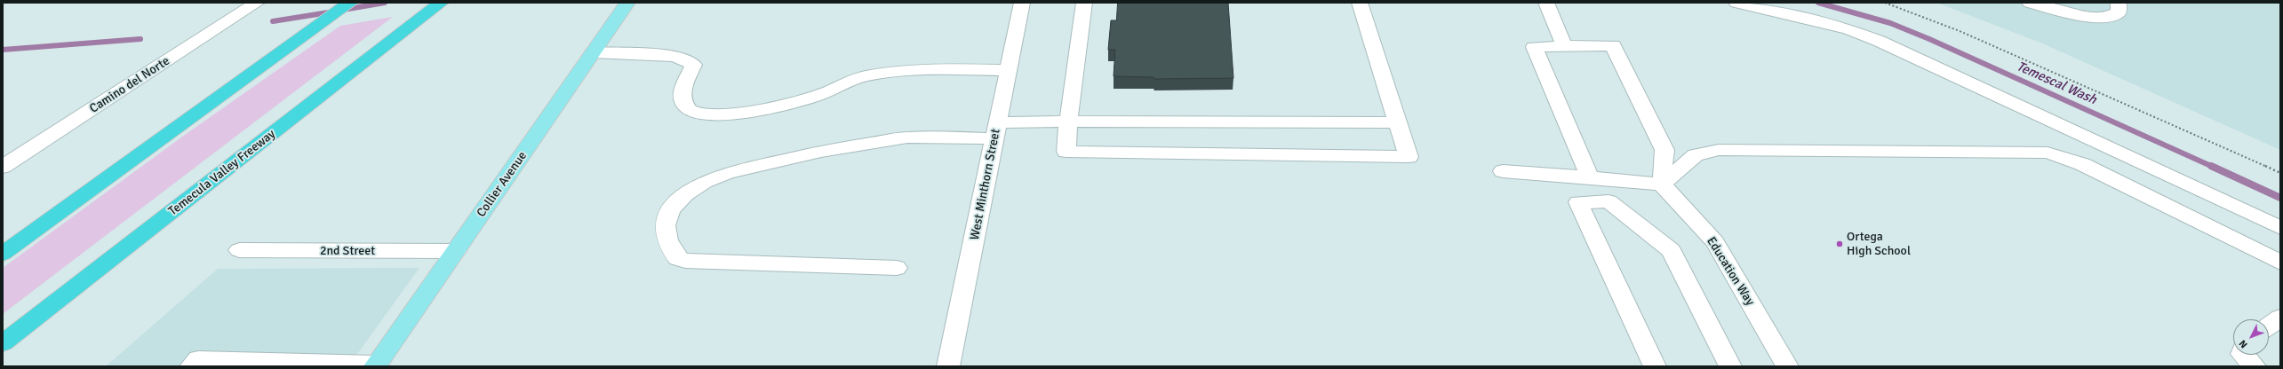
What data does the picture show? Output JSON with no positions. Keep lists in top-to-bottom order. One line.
{"streets":{"highway":["Temecula Valley Freeway"],"main road":["Collier Avenue"],"street":["Camino del Norte","West Minthorn Street","2nd Street","Education Way"]},"crossings":[["Collier Avenue","2nd Street"]],"water":["Temescal Wash"],"places":["Ortega High School"],"north":"bottom left"}
